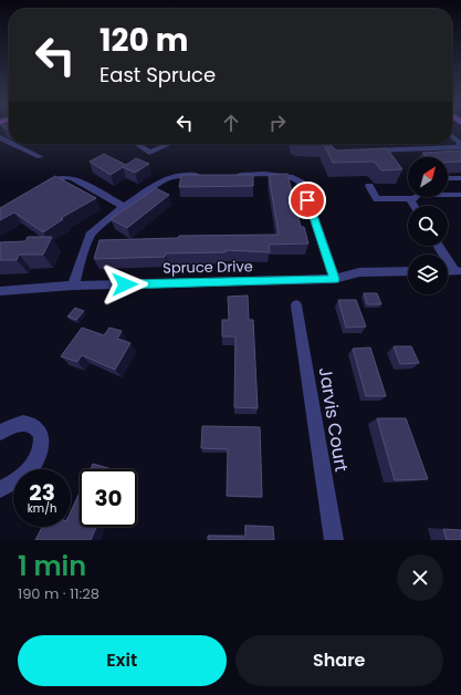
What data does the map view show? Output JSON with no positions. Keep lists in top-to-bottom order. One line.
{"streets":{"street":["Spruce Drive","Jarvis Court"]},"north":"top right","page":{"turn":["120 m","East Spruce"],"speed":"23 km/h","limit":"30","heading":["1 min","190 m · 11:28"],"buttons":["Exit","Share"]}}
